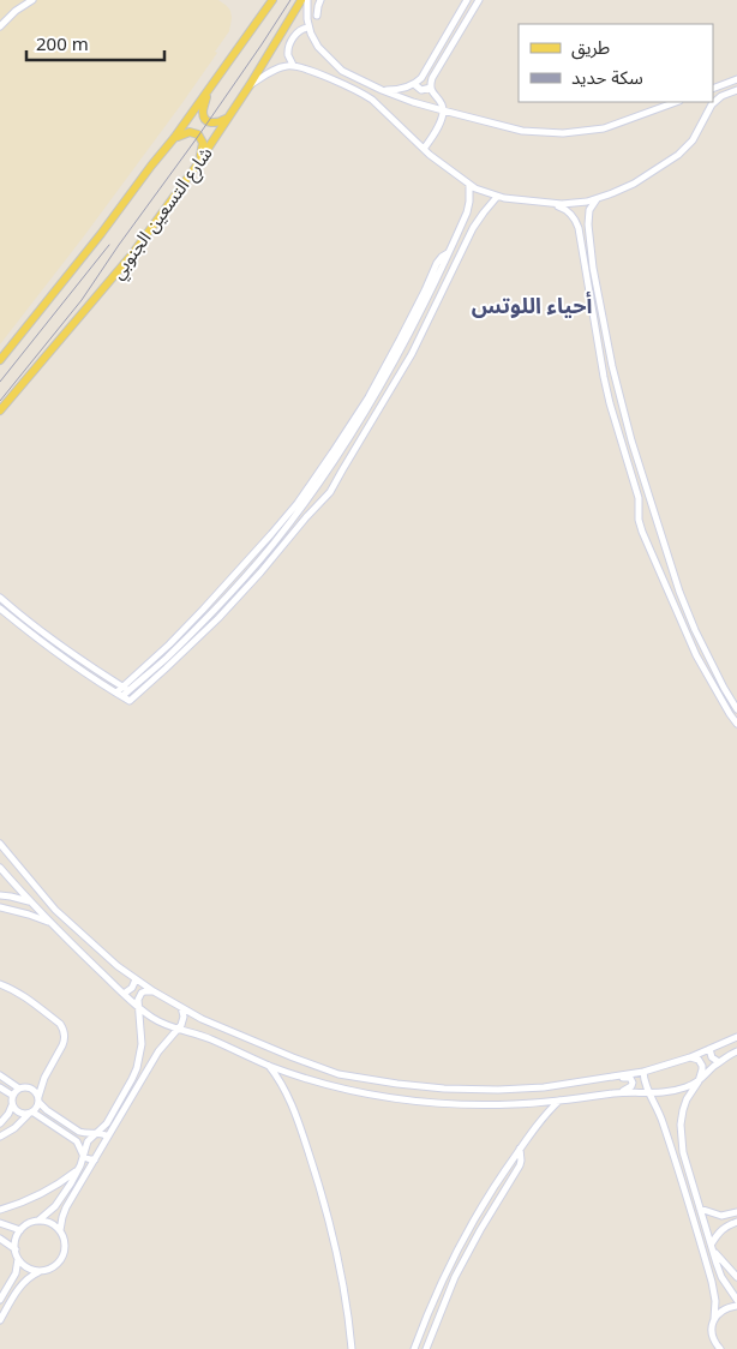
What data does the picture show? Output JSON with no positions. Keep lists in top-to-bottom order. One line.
{"streets":{"main road":["شارع التسعين الجنوبي"]},"districts":["أحياء اللوتس"],"legend":["طريق","سكة حديد"],"scale_bar":"200 m"}
